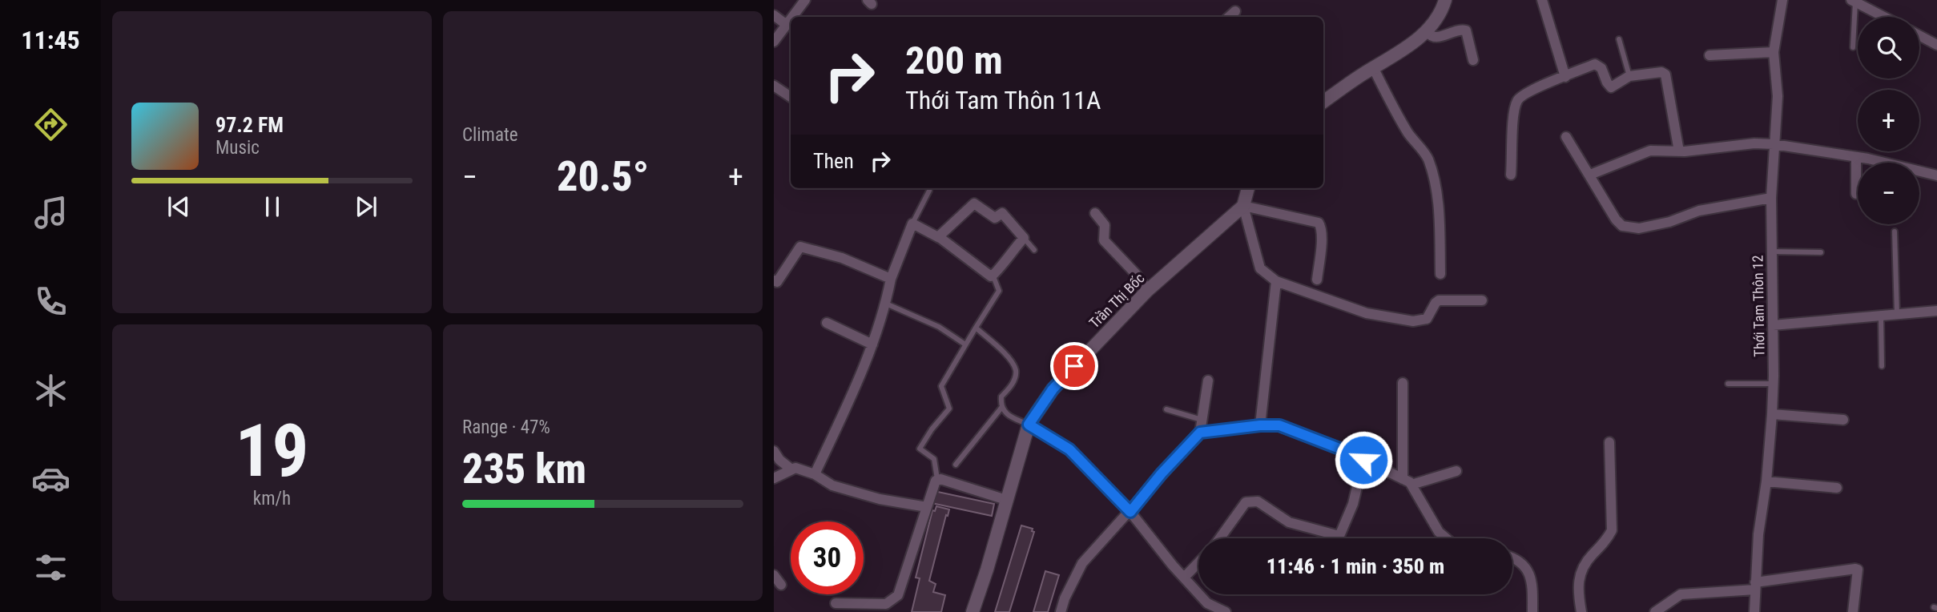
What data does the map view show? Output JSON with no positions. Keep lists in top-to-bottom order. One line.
{"streets":{"street":["Trần Thị Bốc","Thới Tam Thôn 12"]},"page":{"tabs":"11:45","tile":["Climate",["19","km/h"],["Range · 47%","235 km"]],"map_buttons":["+","−"],"turn":["200 m","Thới Tam Thôn 11A"],"song":["97.2 FM","Music"],"then":"Then","heat":["−","20.5°","+"],"limit":"30","trip":"11:46 · 1 min · 350 m"}}
